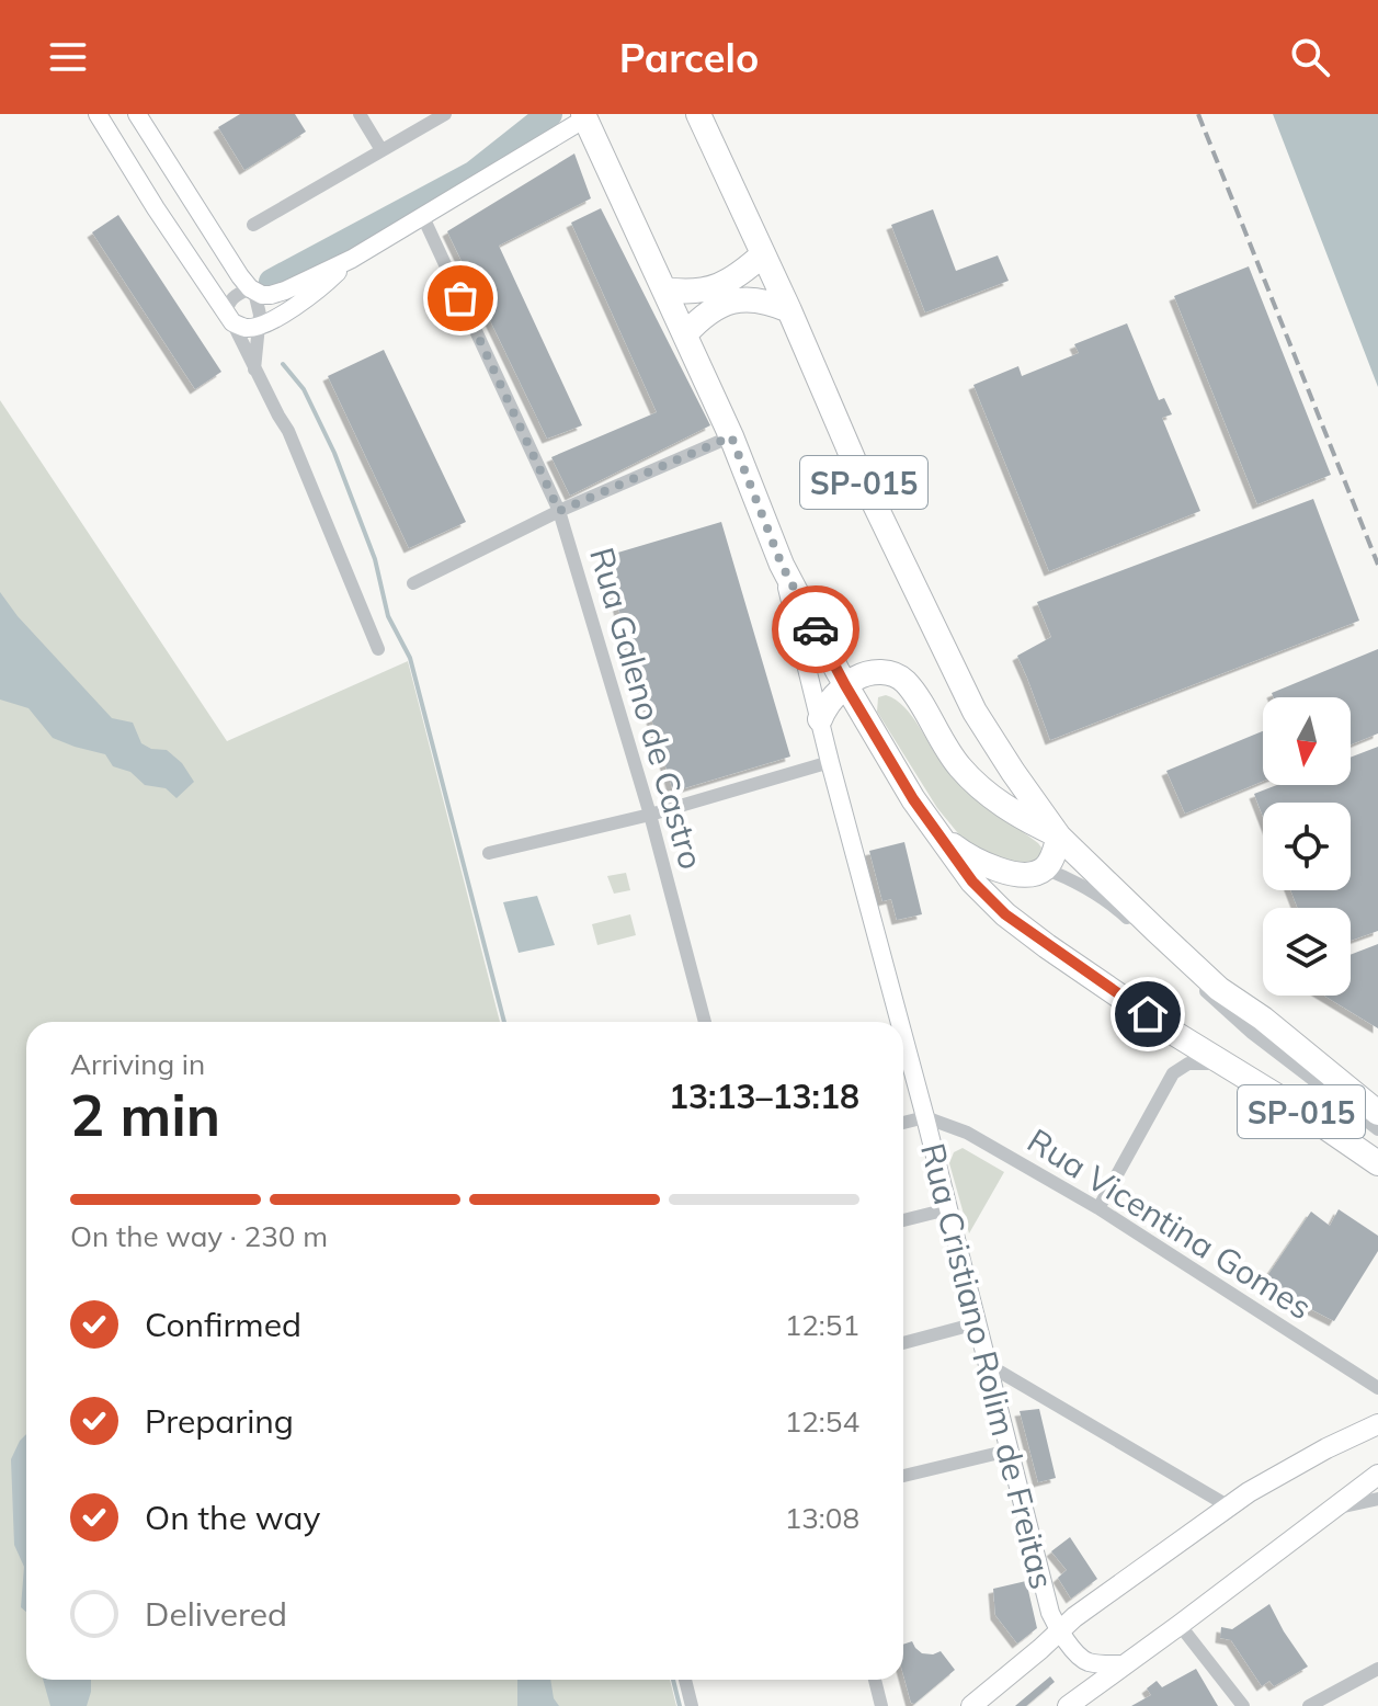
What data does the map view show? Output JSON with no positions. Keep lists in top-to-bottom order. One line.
{"streets":{"highway":["SP-015"],"street":["Rua Galeno de Castro","Rua Vicentina Gomes","Rua Cristiano Rolim de Freitas"]},"crossings":[["SP-015","Rua Cristiano Rolim de Freitas"],["Rua Vicentina Gomes","Rua Cristiano Rolim de Freitas"]],"north":"bottom","page":{"header":"Parcelo","heading":["2 min","Arriving in","13:13–13:18"],"bar":"On the way · 230 m","list":[["Confirmed","12:51"],["Preparing","12:54"],["On the way","13:08"],"Delivered"]}}
